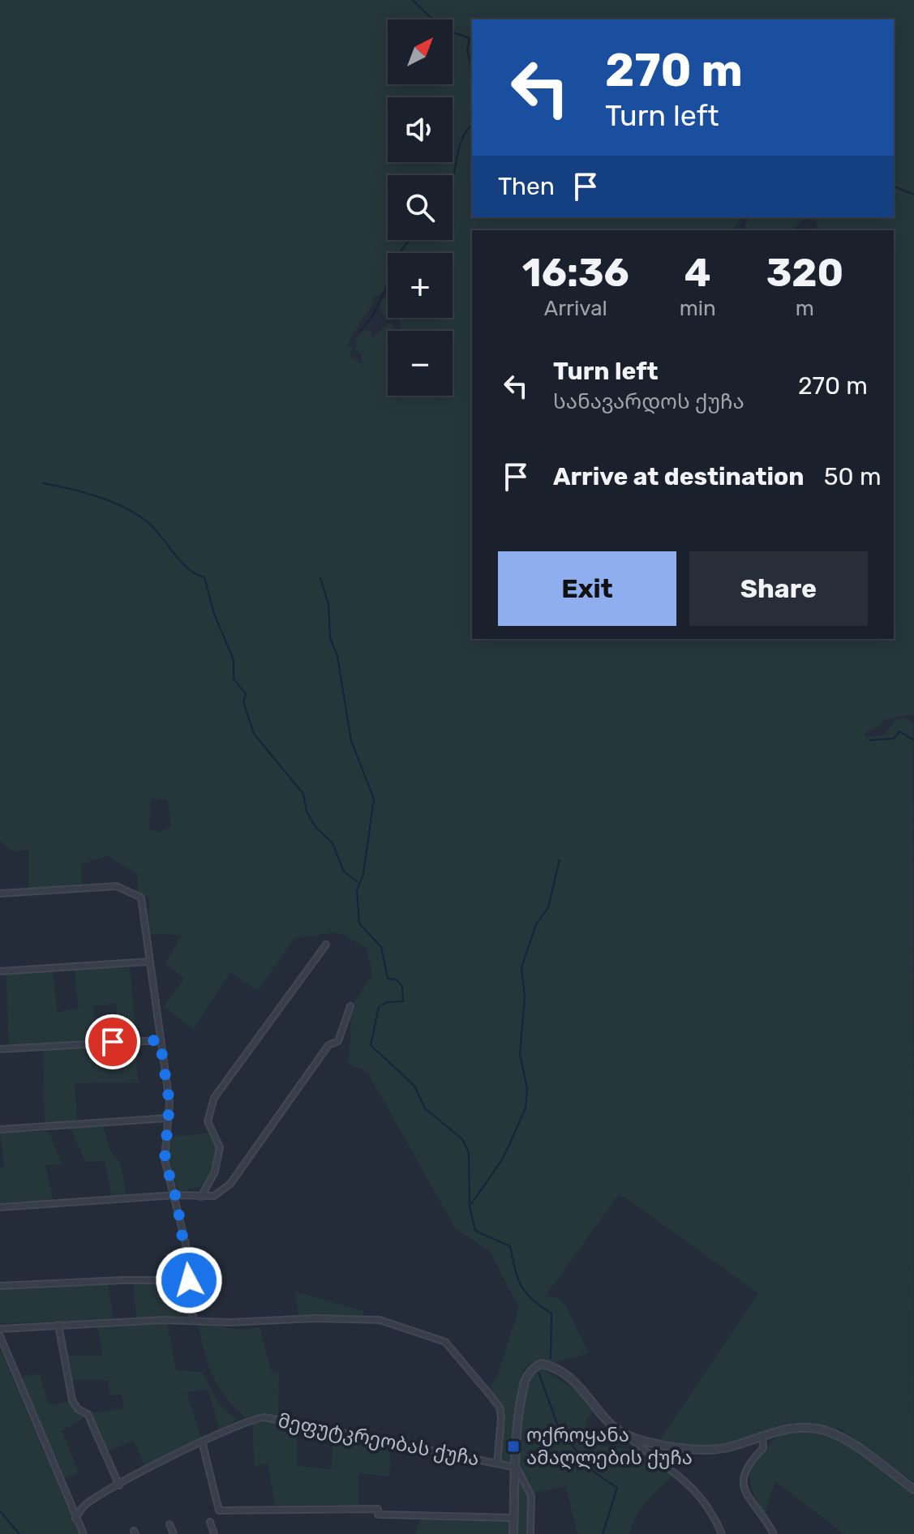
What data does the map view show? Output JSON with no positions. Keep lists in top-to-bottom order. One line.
{"streets":{"street":["მეფუტკრეობას ქუჩა"]},"places":{"transit":["ოქროყანა ამაღლების ქუჩა"]},"north":"top right","page":{"map_buttons":["+","−"],"turn":["270 m","Turn left"],"then":"Then","eta":["16:36","Arrival","4","min","320","m"],"list":[{"name":"Turn left","note":"სანავარდოს ქუჩა","value":"270 m"},{"name":"Arrive at destination","value":"50 m"}],"buttons":["Exit","Share"]}}
